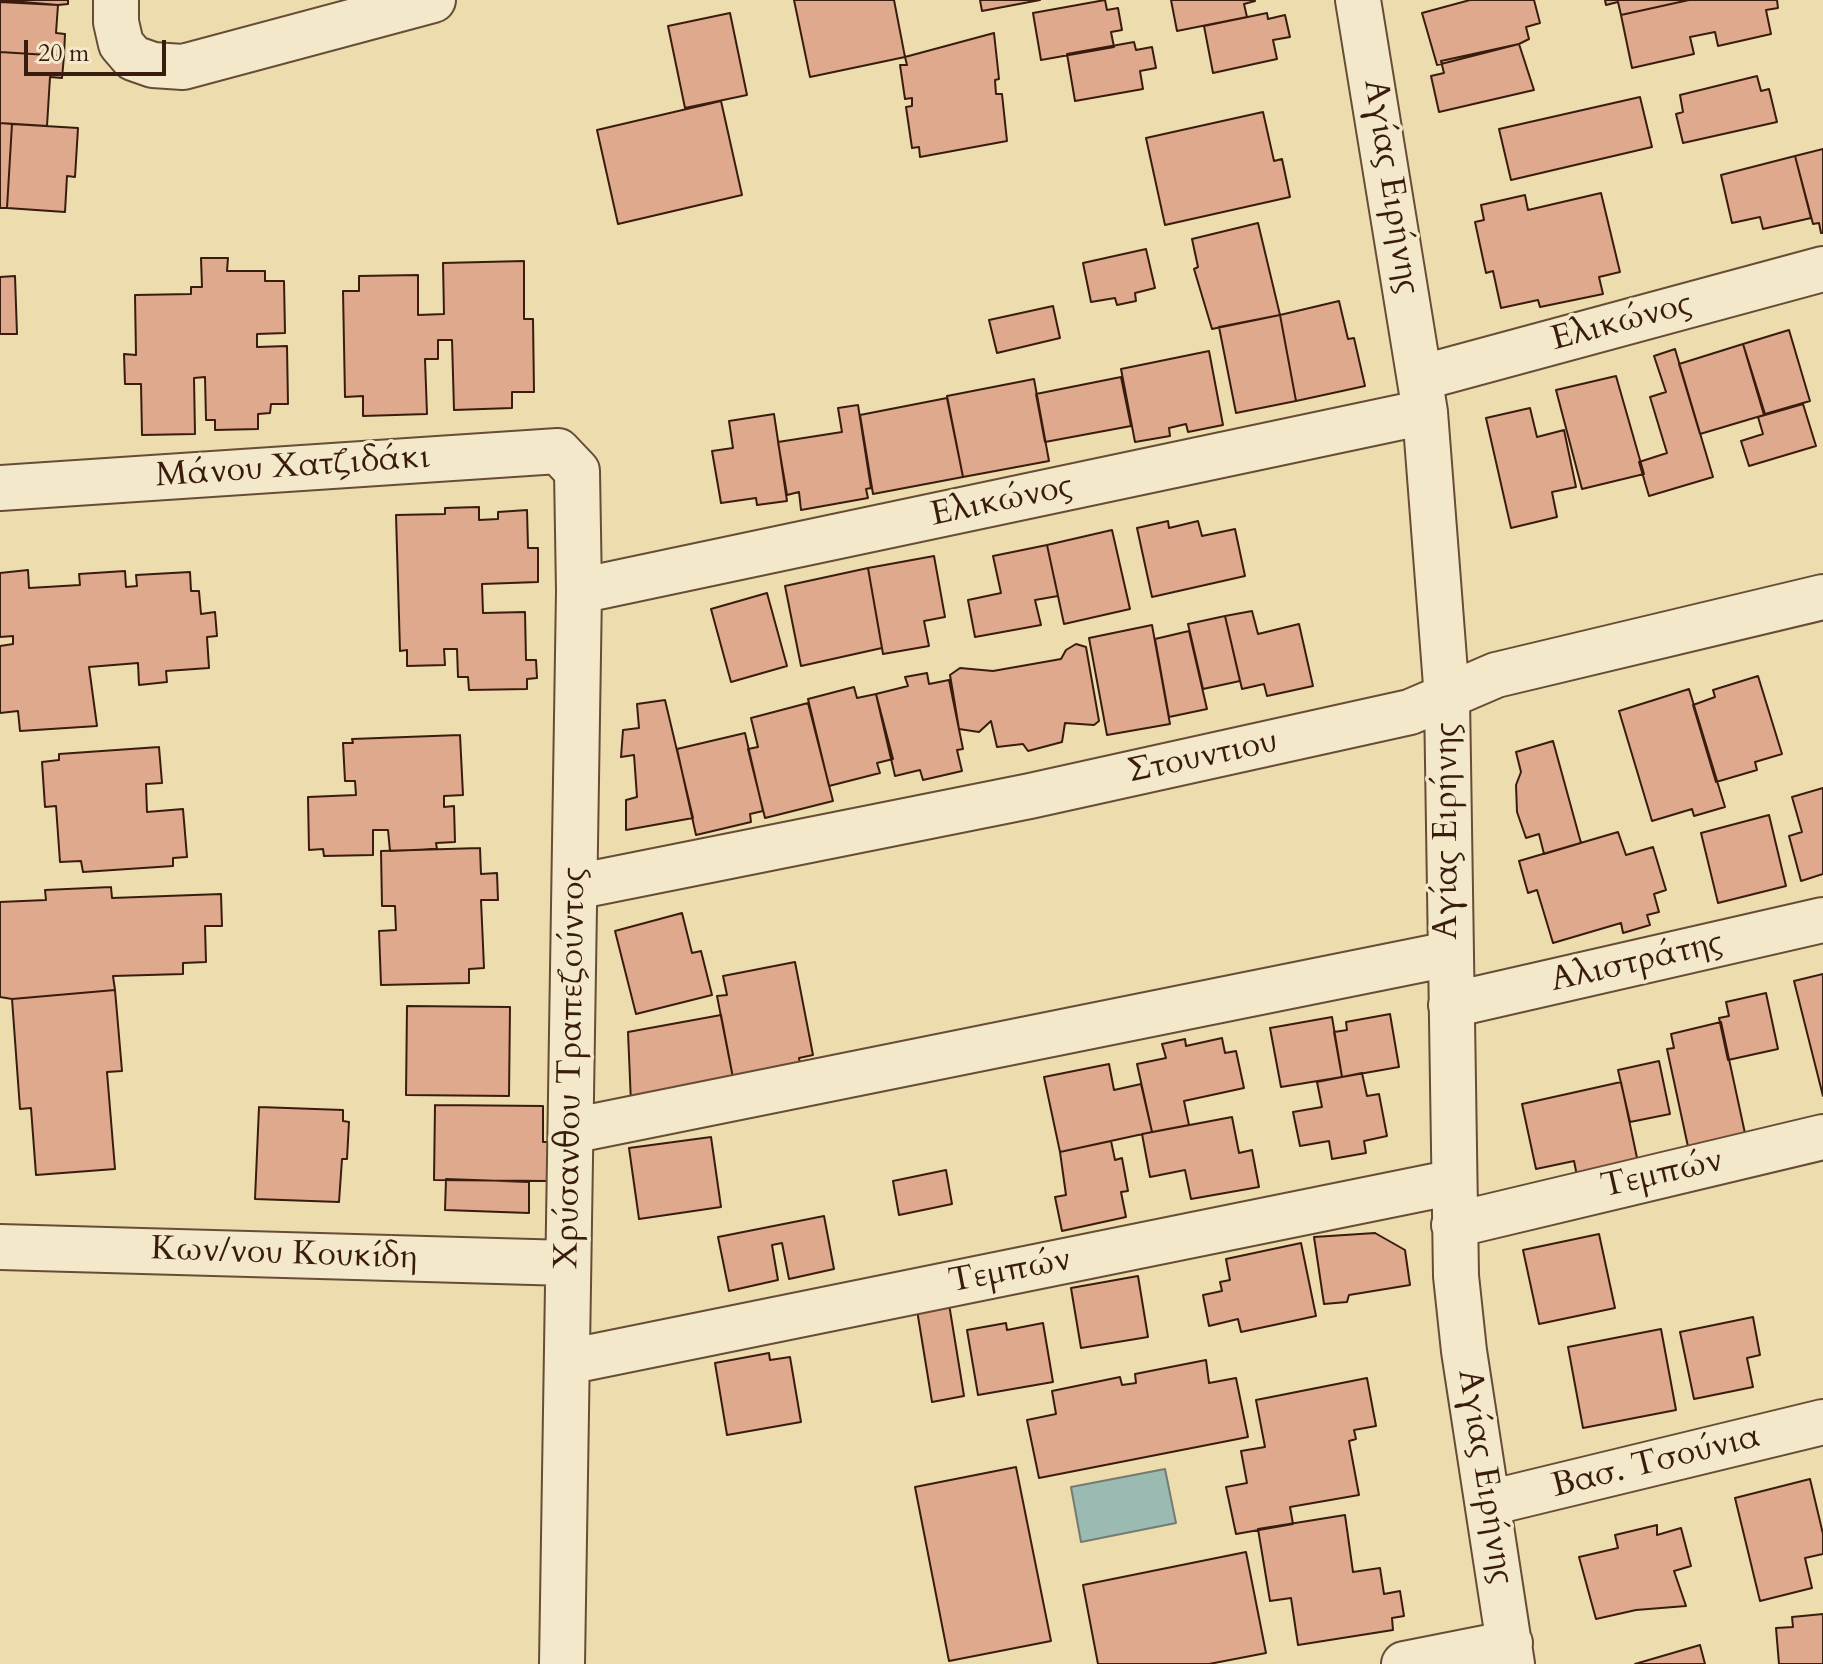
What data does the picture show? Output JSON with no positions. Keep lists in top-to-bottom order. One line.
{"streets":{"street":["Αγίας Ειρήνης","Ελικώνος","Μάνου Χατζιδάκι","Στουντιου","Αλιστράτης","Χρύσανθου Τραπεζούντος","Τεμπών","Κων/νου Κουκίδη","Βασ. Τσούνια"]},"crossings":[["Αγίας Ειρήνης","Ελικώνος"],["Αγίας Ειρήνης","Στουντιου"],["Αγίας Ειρήνης","Αλιστράτης"],["Αγίας Ειρήνης","Τεμπών"],["Αγίας Ειρήνης","Βασ. Τσούνια"],["Ελικώνος","Χρύσανθου Τραπεζούντος"],["Μάνου Χατζιδάκι","Χρύσανθου Τραπεζούντος"],["Στουντιου","Χρύσανθου Τραπεζούντος"],["Χρύσανθου Τραπεζούντος","Τεμπών"],["Χρύσανθου Τραπεζούντος","Κων/νου Κουκίδη"]],"scale_bar":"20 m"}
